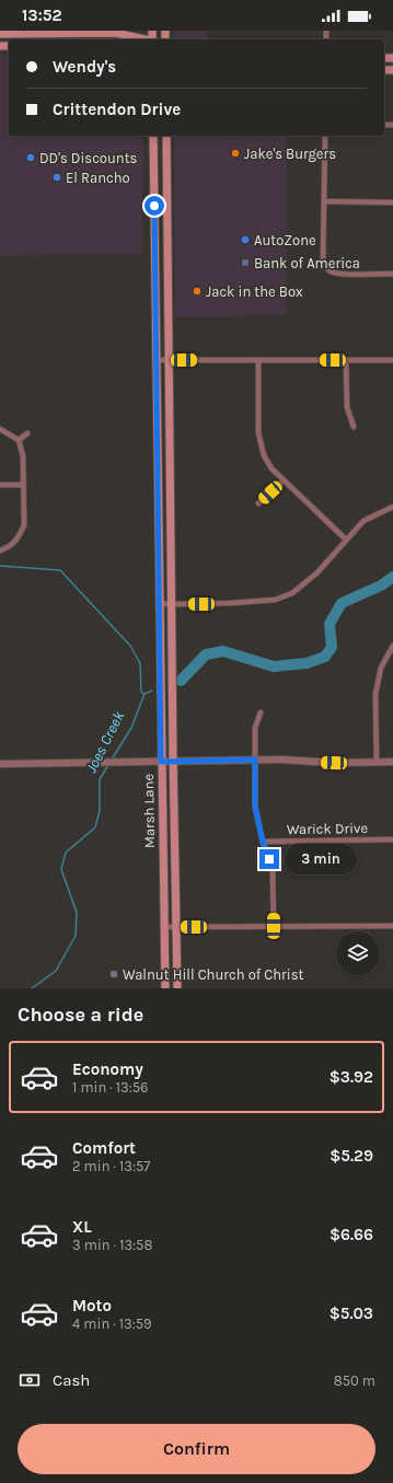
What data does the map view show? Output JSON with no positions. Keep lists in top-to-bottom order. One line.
{"streets":{"main road":["Marsh Lane"],"street":["Warick Drive"]},"water":["Joes Creek"],"places":["Jake's Burgers","DD's Discounts","El Rancho","AutoZone","Bank of America","Jack in the Box","Walnut Hill Church of Christ"],"page":{"status":"13:52","banner":["Wendy's","Crittendon Drive"],"bubble":"3 min","heading":"Choose a ride","list":[{"name":"Economy","note":"1 min · 13:56","value":"$3.92"},{"name":"Comfort","note":"2 min · 13:57","value":"$5.29"},{"name":"XL","note":"3 min · 13:58","value":"$6.66"},{"name":"Moto","note":"4 min · 13:59","value":"$5.03"}],"pay":["Cash","850 m"],"buttons":"Confirm"}}
